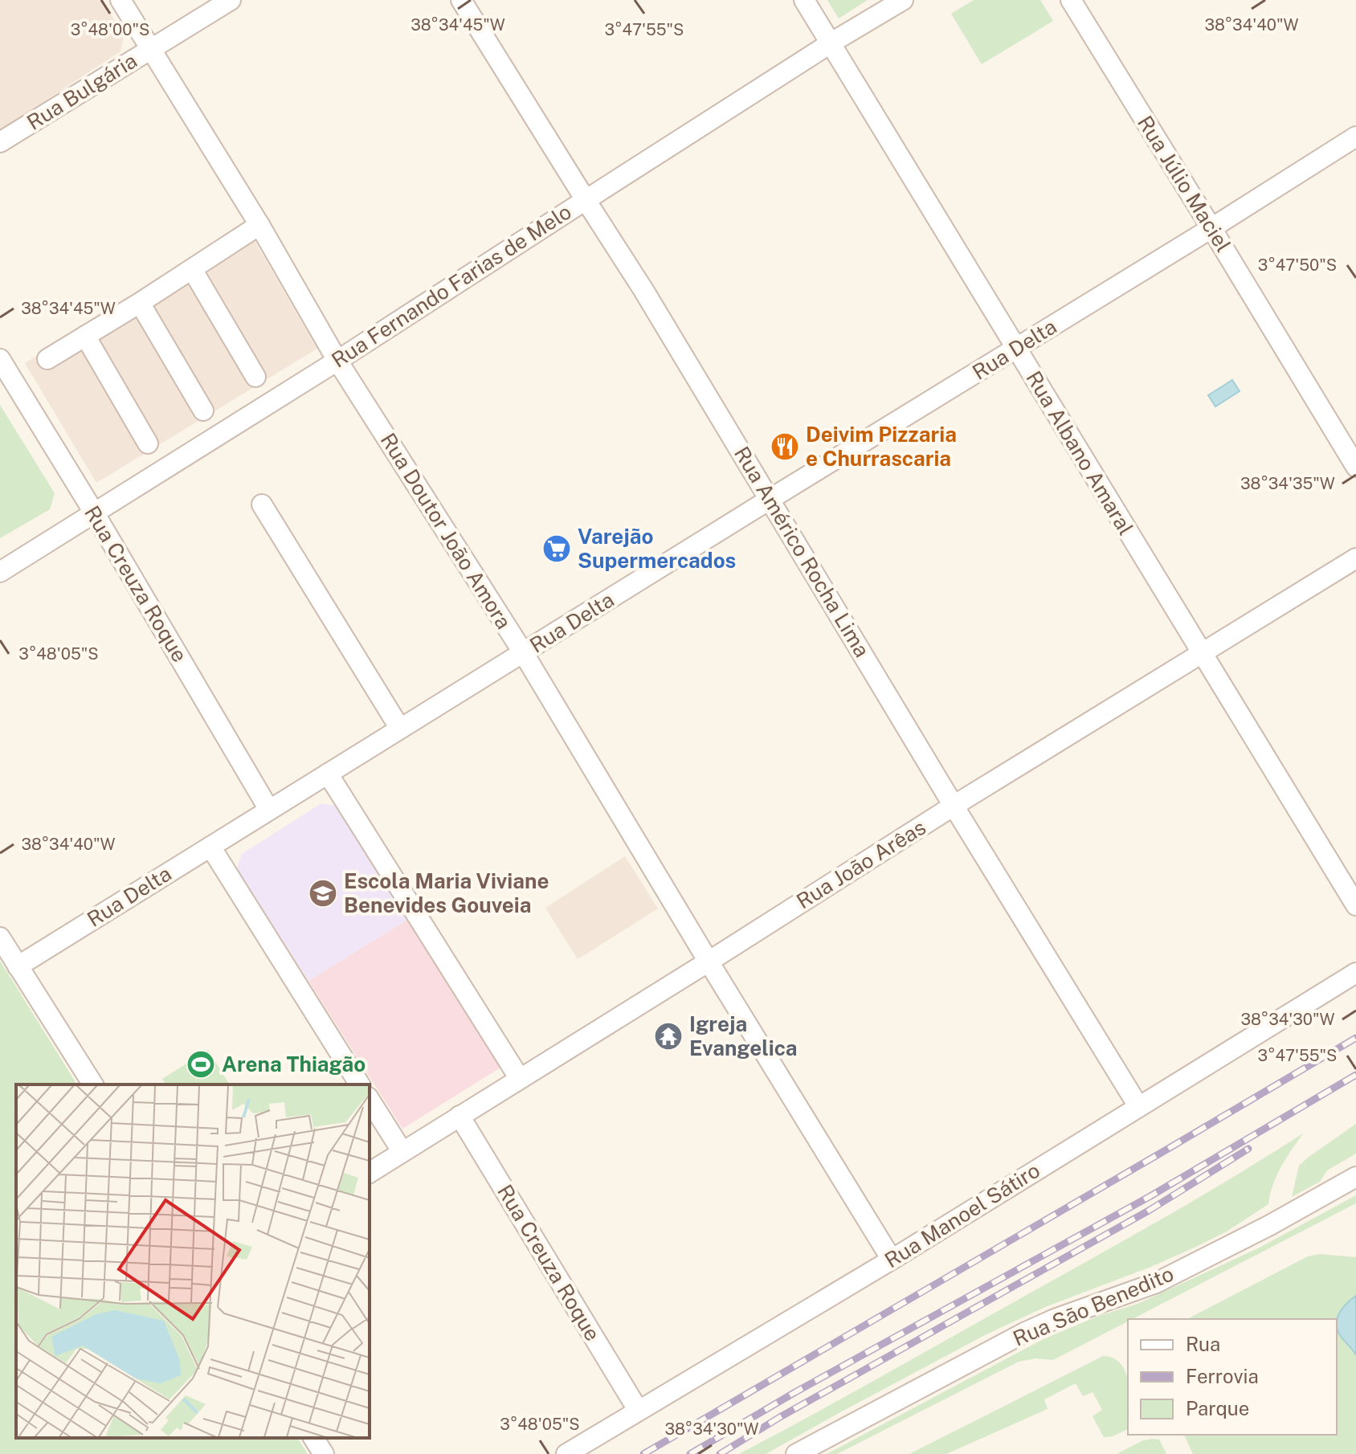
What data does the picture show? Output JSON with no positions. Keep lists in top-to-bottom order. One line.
{"streets":{"street":["Rua Bulgária","Rua Júlio Maciel","Rua Fernando Farias de Melo","Rua Delta","Rua Albano Amaral","Rua Doutor João Amora","Rua Américo Rocha Lima","Rua Creuza Roque","Rua João Arêas","Rua Manoel Sátiro","Rua São Benedito"]},"crossings":[["Rua Bulgária","Rua Doutor João Amora"],["Rua Júlio Maciel","Rua Delta"],["Rua Fernando Farias de Melo","Rua Albano Amaral"],["Rua Fernando Farias de Melo","Rua Doutor João Amora"],["Rua Fernando Farias de Melo","Rua Américo Rocha Lima"],["Rua Fernando Farias de Melo","Rua Creuza Roque"],["Rua Delta","Rua Albano Amaral"],["Rua Delta","Rua Doutor João Amora"],["Rua Delta","Rua Américo Rocha Lima"],["Rua Delta","Rua Creuza Roque"],["Rua Albano Amaral","Rua João Arêas"],["Rua Doutor João Amora","Rua João Arêas"],["Rua Doutor João Amora","Rua Manoel Sátiro"],["Rua Américo Rocha Lima","Rua João Arêas"],["Rua Américo Rocha Lima","Rua Manoel Sátiro"],["Rua Creuza Roque","Rua João Arêas"],["Rua Creuza Roque","Rua Manoel Sátiro"]],"places":{"restaurant":["Deivim Pizzaria e Churrascaria"],"supermarket":["Varejão Supermercados"],"school or university":["Escola Maria Viviane Benevides Gouveia"],"temple":["Igreja Evangelica"],"sports":["Arena Thiagão"]},"legend":["Rua","Ferrovia","Parque"],"coordinates":["38°34'40\"W","38°34'45\"W","3°48'00\"S","3°47'55\"S","3°47'50\"S","38°34'35\"W","3°48'05\"S","38°34'30\"W"]}
